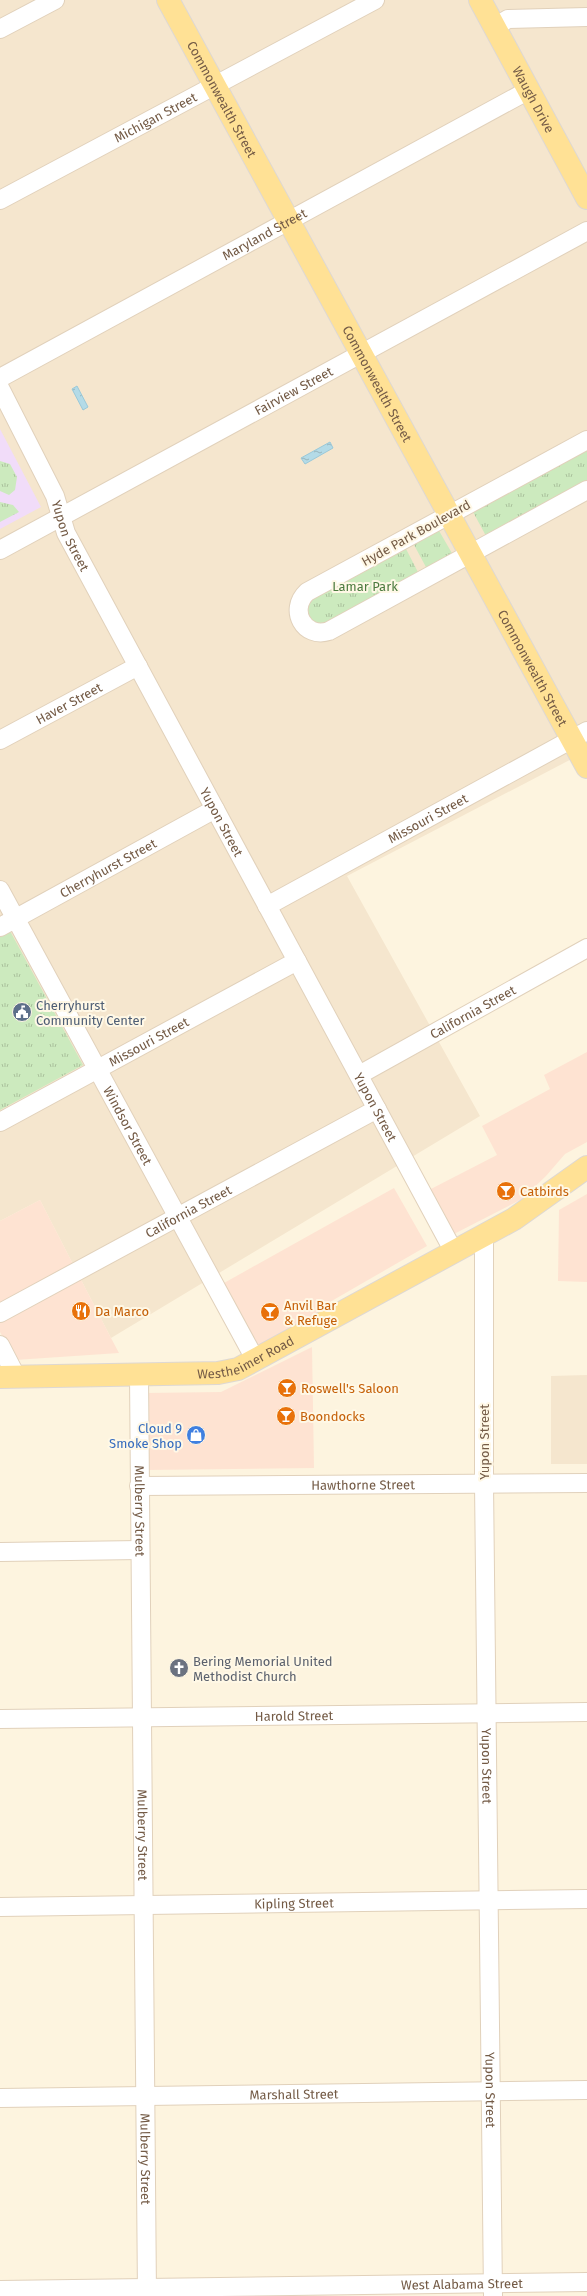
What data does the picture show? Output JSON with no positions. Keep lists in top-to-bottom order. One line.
{"streets":{"main road":["Commonwealth Street","Waugh Drive","Westheimer Road"],"street":["Michigan Street","Maryland Street","Fairview Street","Hyde Park Boulevard","Yupon Street","Haver Street","Missouri Street","Cherryhurst Street","California Street","Windsor Street","Hawthorne Street","Mulberry Street","Harold Street","Kipling Street","Marshall Street","West Alabama Street"]},"crossings":[["Commonwealth Street","Michigan Street"],["Commonwealth Street","Maryland Street"],["Commonwealth Street","Fairview Street"],["Commonwealth Street","Hyde Park Boulevard"],["Commonwealth Street","Missouri Street"],["Waugh Drive","Maryland Street"],["Fairview Street","Yupon Street"],["Yupon Street","Haver Street"],["Yupon Street","Missouri Street"],["Yupon Street","Cherryhurst Street"],["Yupon Street","California Street"],["Yupon Street","Westheimer Road"],["Yupon Street","Hawthorne Street"],["Yupon Street","Harold Street"],["Yupon Street","Kipling Street"],["Yupon Street","Marshall Street"],["Yupon Street","West Alabama Street"],["Missouri Street","Windsor Street"],["Cherryhurst Street","Windsor Street"],["California Street","Windsor Street"],["Windsor Street","Westheimer Road"],["Westheimer Road","Mulberry Street"],["Hawthorne Street","Mulberry Street"],["Mulberry Street","Harold Street"],["Mulberry Street","Kipling Street"],["Mulberry Street","Marshall Street"],["Mulberry Street","West Alabama Street"]],"parks":["Lamar Park"],"places":{"public building":["Cherryhurst Community Center"],"bar":["Catbirds","Anvil Bar & Refuge","Roswell's Saloon","Boondocks"],"restaurant":["Da Marco"],"shop":["Cloud 9 Smoke Shop"],"church":["Bering Memorial United Methodist Church"]}}
